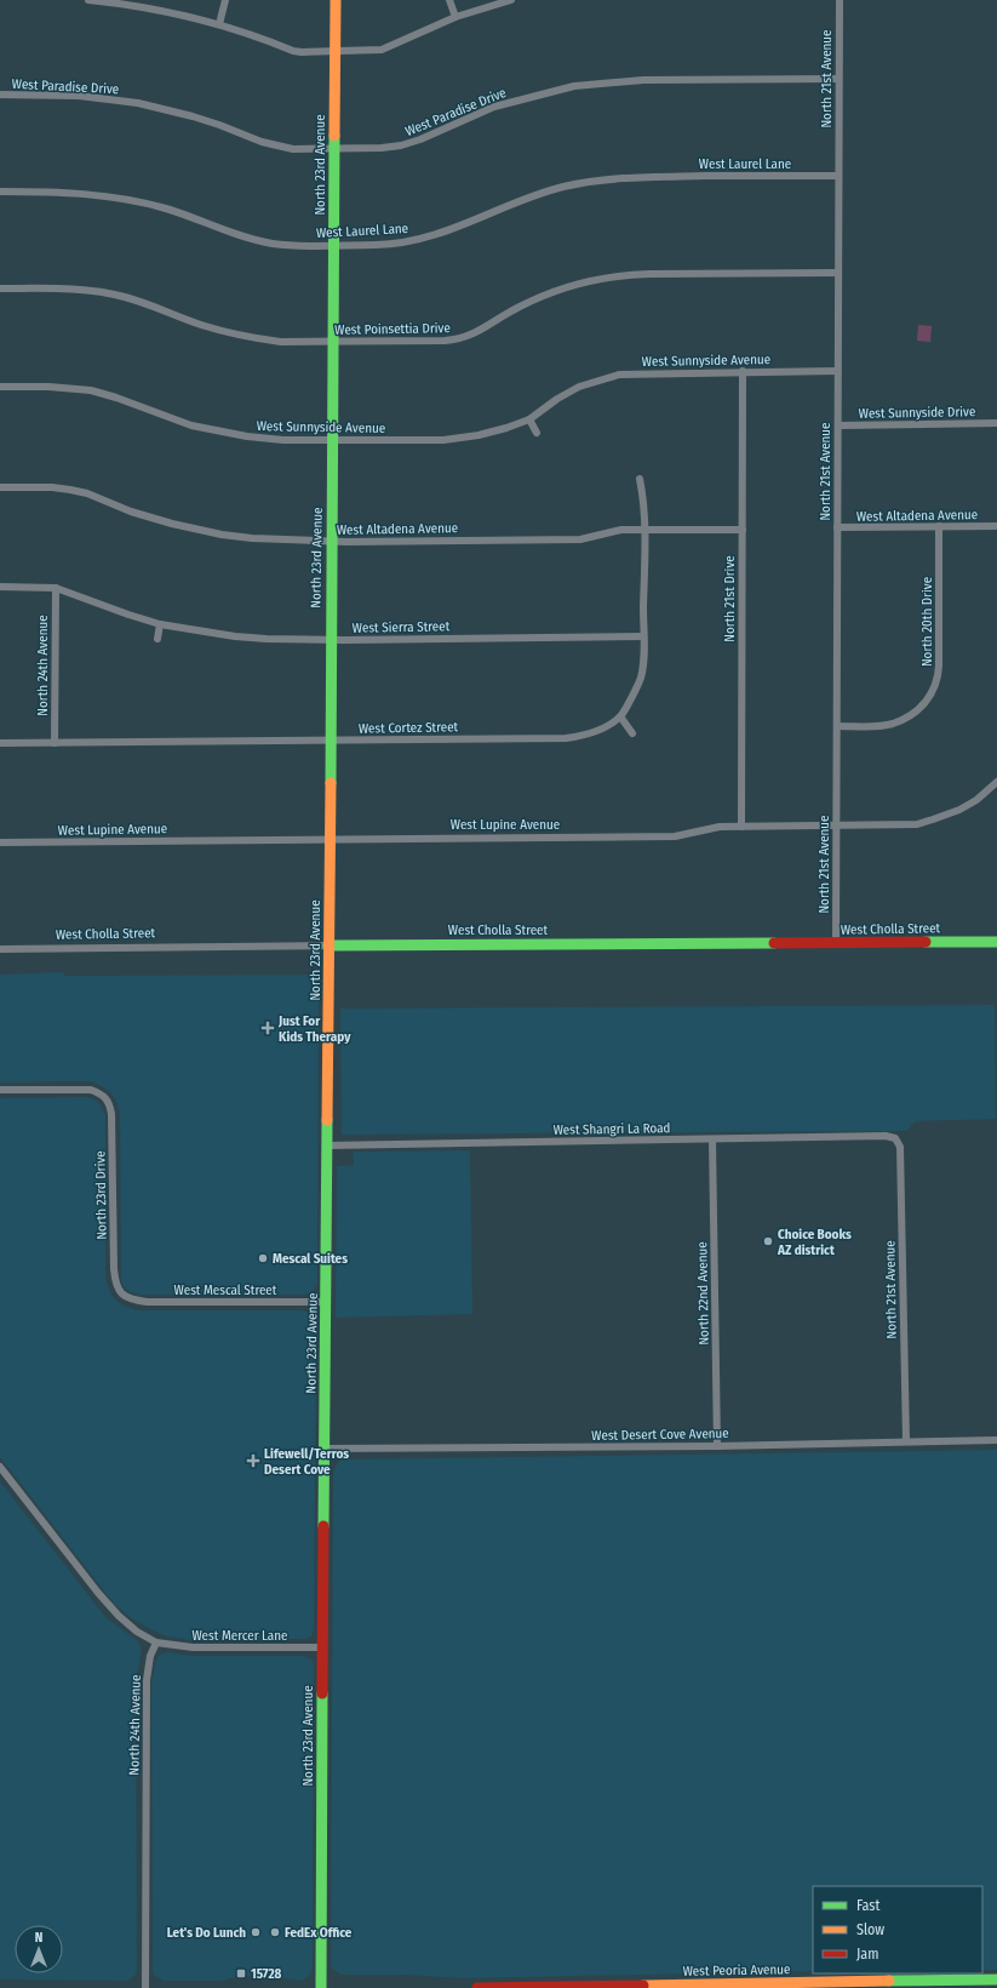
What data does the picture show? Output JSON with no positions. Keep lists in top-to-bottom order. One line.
{"streets":{"street":["North 21st Avenue","West Paradise Drive","West Laurel Lane","North 23rd Avenue","West Poinsettia Drive","West Sunnyside Avenue","West Sunnyside Drive","West Altadena Avenue","North 21st Drive","North 20th Drive","West Sierra Street","North 24th Avenue","West Cortez Street","West Lupine Avenue","West Cholla Street","West Shangri La Road","North 23rd Drive","West Mescal Street","North 22nd Avenue","West Desert Cove Avenue","West Mercer Lane","West Peoria Avenue"]},"crossings":[["North 21st Avenue","West Paradise Drive"],["North 21st Avenue","West Laurel Lane"],["North 21st Avenue","West Poinsettia Drive"],["North 21st Avenue","West Sunnyside Avenue"],["North 21st Avenue","West Sunnyside Drive"],["North 21st Avenue","West Altadena Avenue"],["North 21st Avenue","North 20th Drive"],["North 21st Avenue","West Lupine Avenue"],["North 21st Avenue","West Cholla Street"],["North 21st Avenue","West Shangri La Road"],["North 21st Avenue","West Desert Cove Avenue"],["West Paradise Drive","North 23rd Avenue"],["West Laurel Lane","North 23rd Avenue"],["North 23rd Avenue","West Poinsettia Drive"],["North 23rd Avenue","West Sunnyside Avenue"],["North 23rd Avenue","West Altadena Avenue"],["North 23rd Avenue","West Sierra Street"],["North 23rd Avenue","West Cortez Street"],["North 23rd Avenue","West Lupine Avenue"],["North 23rd Avenue","West Cholla Street"],["North 23rd Avenue","West Shangri La Road"],["North 23rd Avenue","West Mescal Street"],["North 23rd Avenue","West Desert Cove Avenue"],["North 23rd Avenue","West Mercer Lane"],["West Sunnyside Avenue","North 21st Drive"],["West Altadena Avenue","North 21st Drive"],["West Altadena Avenue","North 20th Drive"],["North 21st Drive","West Lupine Avenue"],["West Sierra Street","North 24th Avenue"],["North 24th Avenue","West Cortez Street"],["North 24th Avenue","West Mercer Lane"],["West Shangri La Road","North 22nd Avenue"],["North 23rd Drive","West Mescal Street"],["North 22nd Avenue","West Desert Cove Avenue"]],"places":{"health":["Just For Kids Therapy","Lifewell/Terros Desert Cove"],"other":["Choice Books AZ district","Mescal Suites","Let's Do Lunch","FedEx Office"],"transit":["15728"]},"legend":["Fast","Slow","Jam"],"north":"top"}
